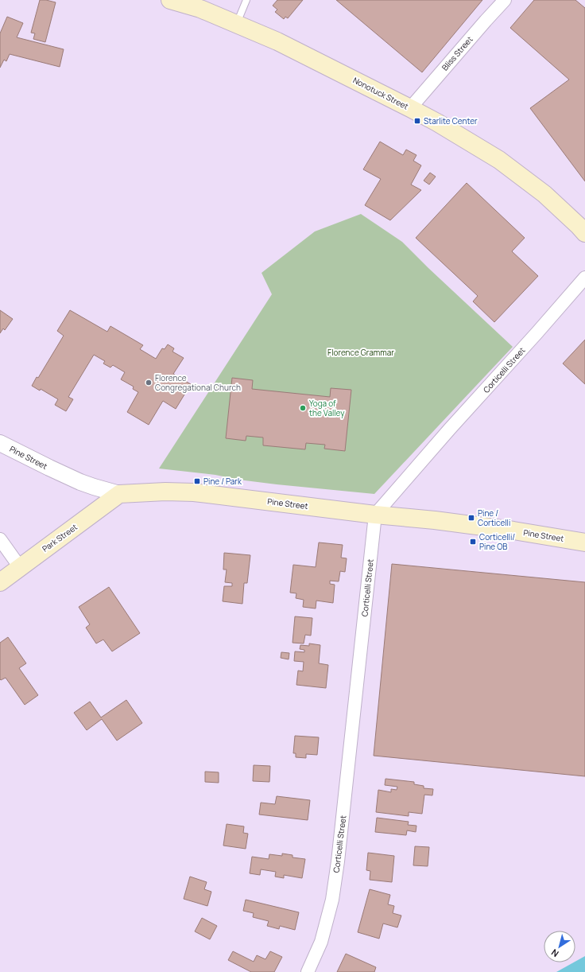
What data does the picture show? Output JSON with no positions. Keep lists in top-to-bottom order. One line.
{"streets":{"main road":["Nonotuck Street","Pine Street","Park Street"],"street":["Bliss Street","Corticelli Street"]},"crossings":[["Bliss Street","Nonotuck Street"],["Corticelli Street","Pine Street"],["Pine Street","Park Street"]],"parks":["Florence Grammar"],"places":{"transit":["Starlite Center","Pine / Park","Pine / Corticelli","Corticelli/ Pine OB"],"other":["Florence Congregational Church","Yoga of the Valley"]},"north":"bottom left"}
